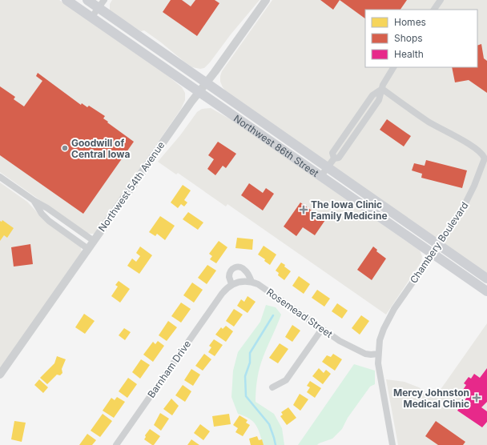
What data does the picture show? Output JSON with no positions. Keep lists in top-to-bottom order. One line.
{"streets":{"main road":["Northwest 86th Street"],"street":["Northwest 54th Avenue","Chambery Boulevard","Rosemead Street","Barnham Drive"]},"crossings":[["Northwest 86th Street","Northwest 54th Avenue"],["Northwest 86th Street","Chambery Boulevard"],["Chambery Boulevard","Rosemead Street"]],"places":{"other":["Goodwill of Central Iowa"],"health":["The Iowa Clinic Family Medicine","Mercy Johnston Medical Clinic"]},"legend":["Homes","Shops","Health"]}
